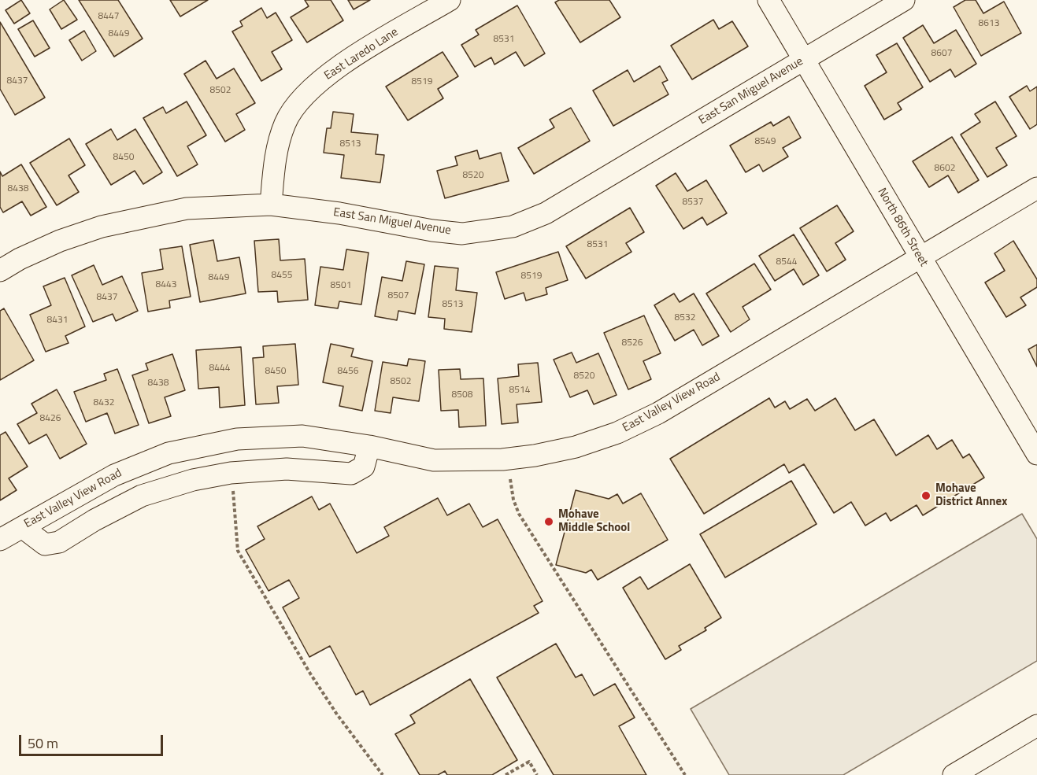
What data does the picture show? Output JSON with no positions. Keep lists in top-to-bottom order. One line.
{"streets":{"street":["East Laredo Lane","East San Miguel Avenue","North 86th Street","East Valley View Road"]},"crossings":[["East Laredo Lane","East San Miguel Avenue"],["East San Miguel Avenue","North 86th Street"],["North 86th Street","East Valley View Road"]],"places":["Mohave District Annex","Mohave Middle School"],"house_numbers":["8447","8613","8449","8531","8607","8437","8519","8502","8549","8513","8450","8602","8520","8438","8537","8531","8544","8455","8519","8449","8443","8501","8507","8437","8513","8532","8431","8526","8444","8450","8456","8520","8502","8438","8514","8508","8432","8426"],"scale_bar":"50 m"}
